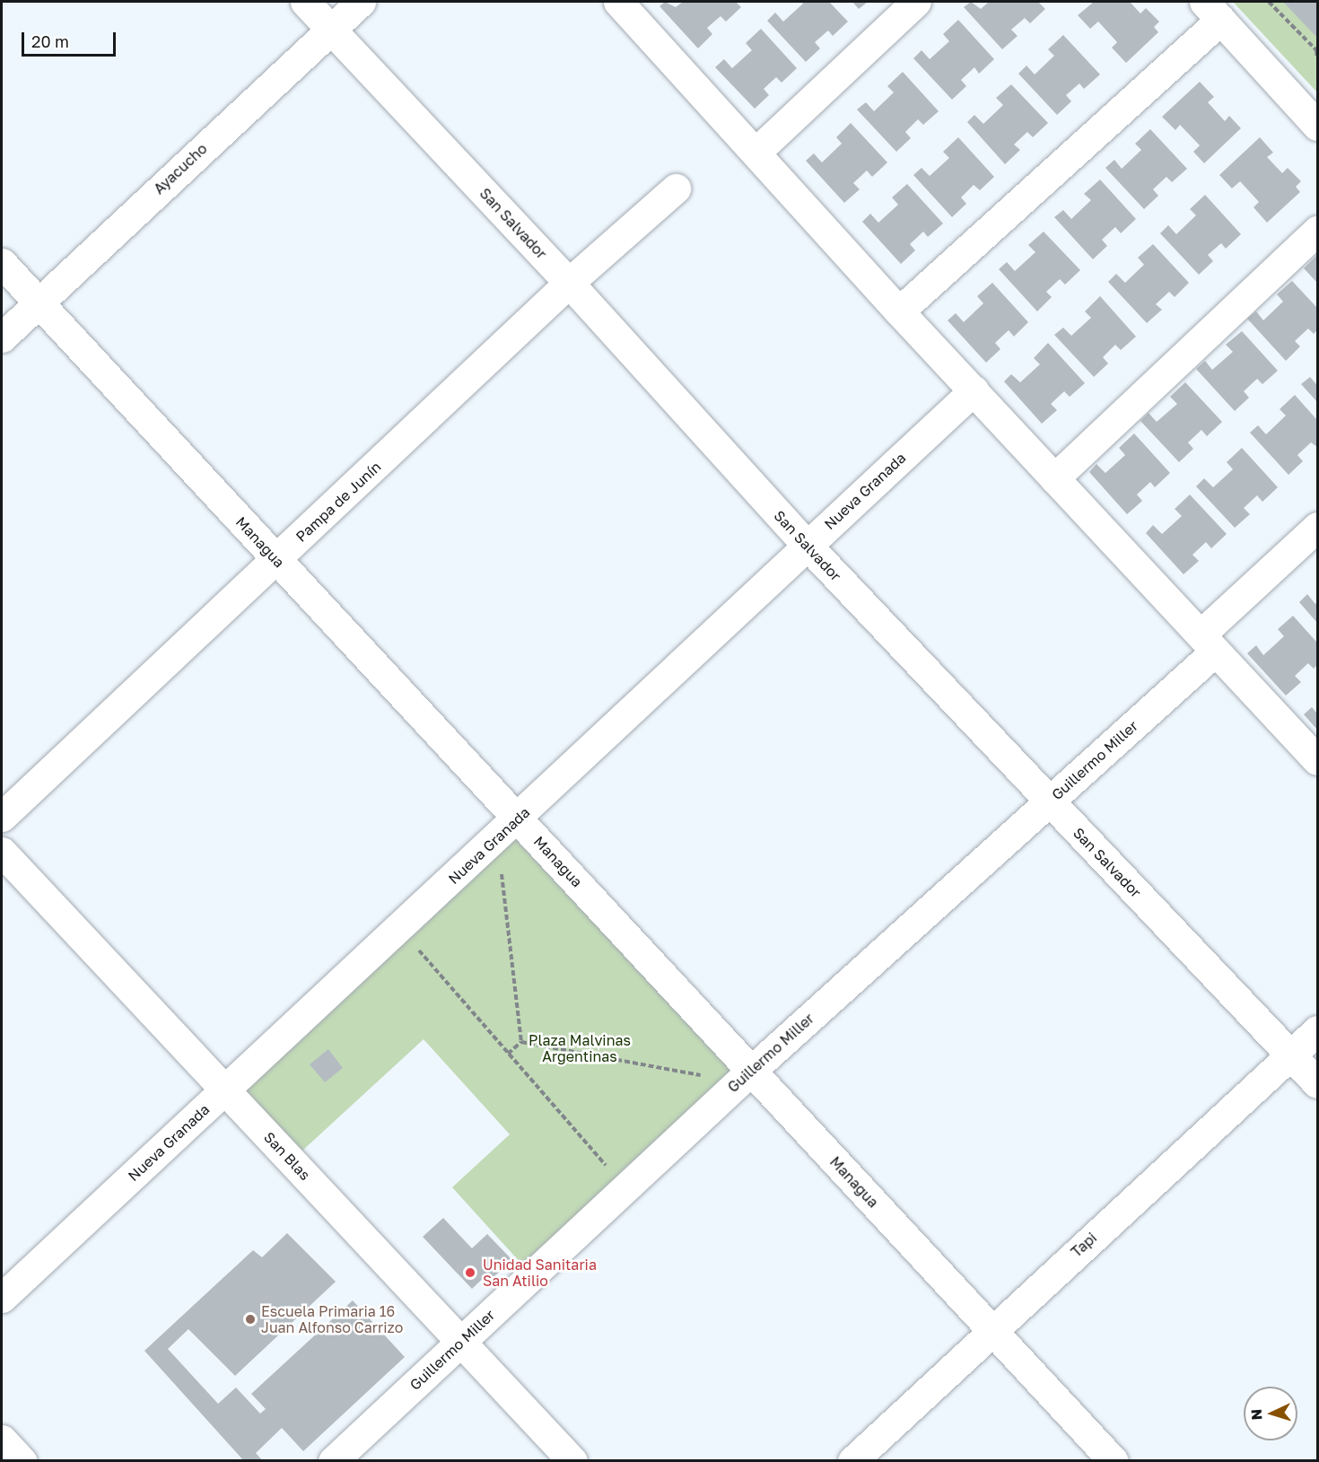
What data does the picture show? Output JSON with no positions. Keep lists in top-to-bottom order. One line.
{"streets":{"street":["Ayacucho","San Salvador","Nueva Granada","Pampa de Junín","Managua","Guillermo Miller","San Blas","Tapi"]},"crossings":[["Ayacucho","San Salvador"],["Ayacucho","Managua"],["San Salvador","Nueva Granada"],["San Salvador","Pampa de Junín"],["San Salvador","Guillermo Miller"],["San Salvador","Tapi"],["Nueva Granada","Managua"],["Nueva Granada","San Blas"],["Pampa de Junín","Managua"],["Managua","Guillermo Miller"],["Managua","Tapi"],["Guillermo Miller","San Blas"]],"parks":["Plaza Malvinas Argentinas"],"places":["Unidad Sanitaria San Atilio","Escuela Primaria 16 Juan Alfonso Carrizo"],"scale_bar":"20 m","north":"left"}
